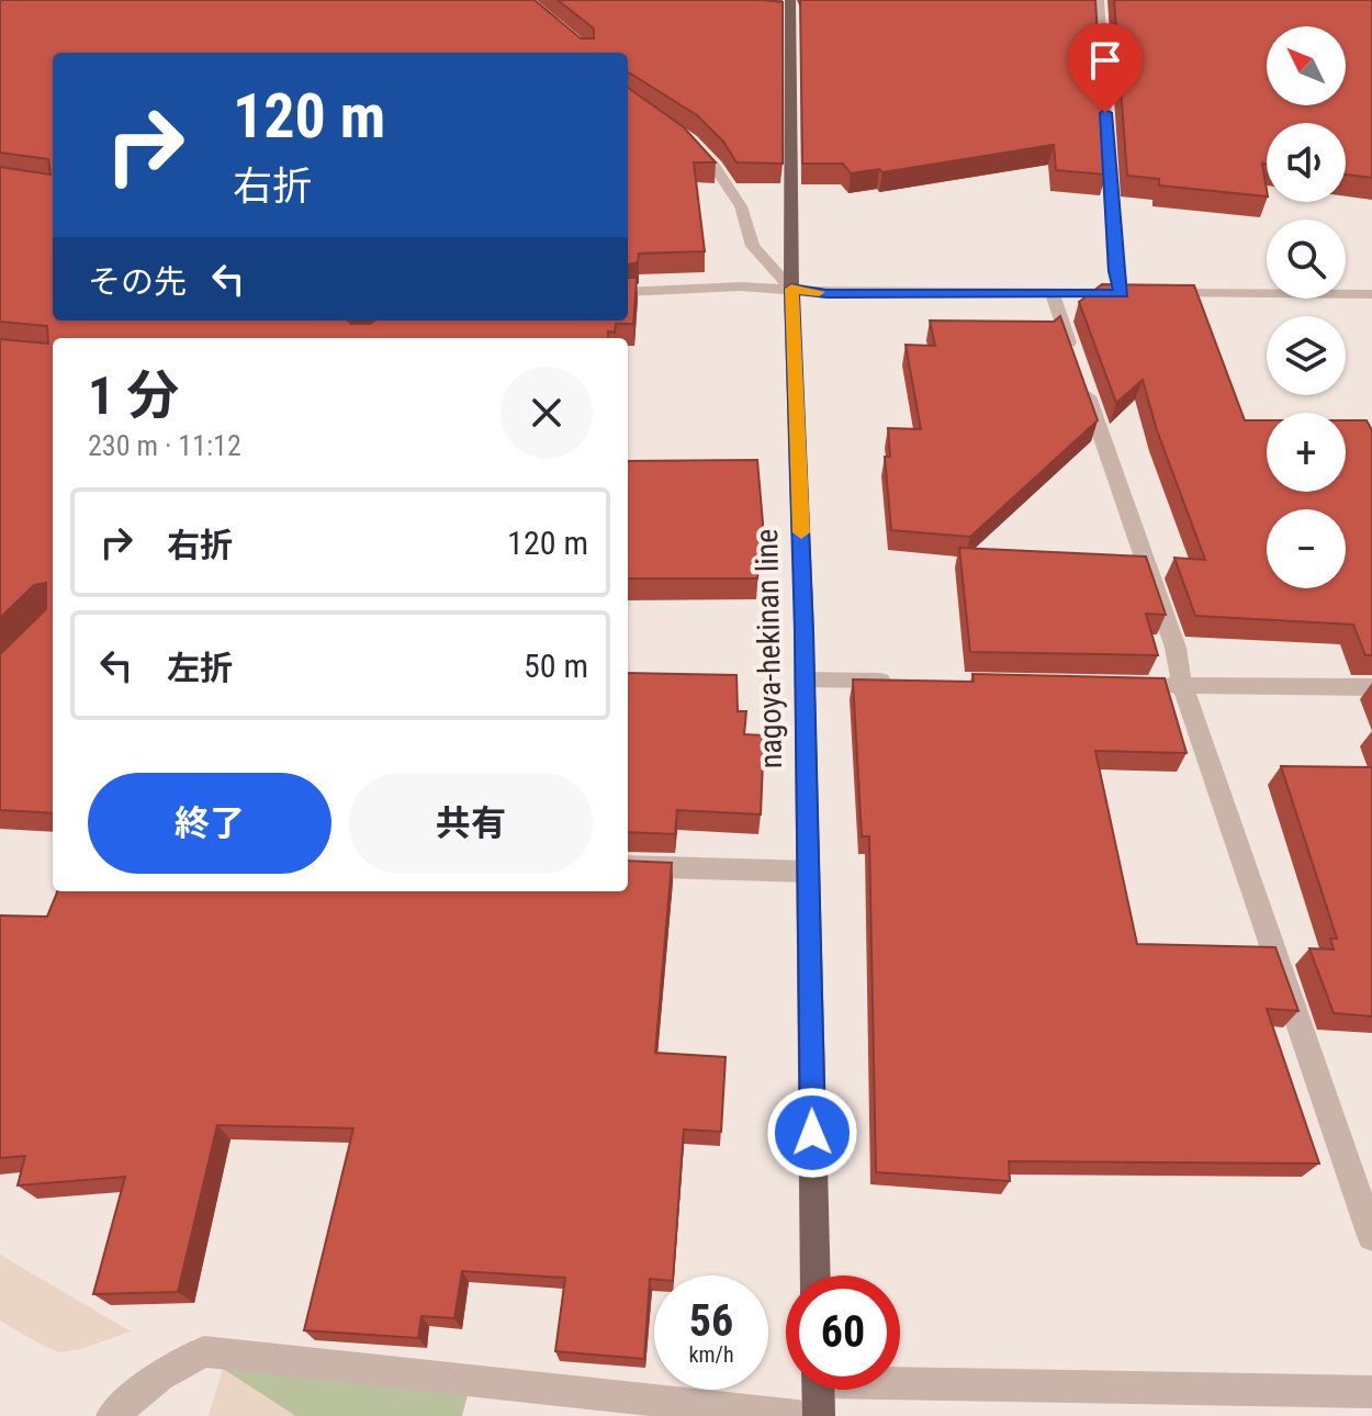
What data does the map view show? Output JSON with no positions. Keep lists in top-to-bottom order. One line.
{"streets":{"main road":["nagoya-hekinan line"]},"north":"top left","page":{"map_buttons":["+","−"],"turn":["120 m","右折"],"then":"その先","heading":["1 分","230 m · 11:12"],"list":[{"name":"右折","value":"120 m"},{"name":"左折","value":"50 m"}],"buttons":["終了","共有"],"speed":"56 km/h","limit":"60"}}
